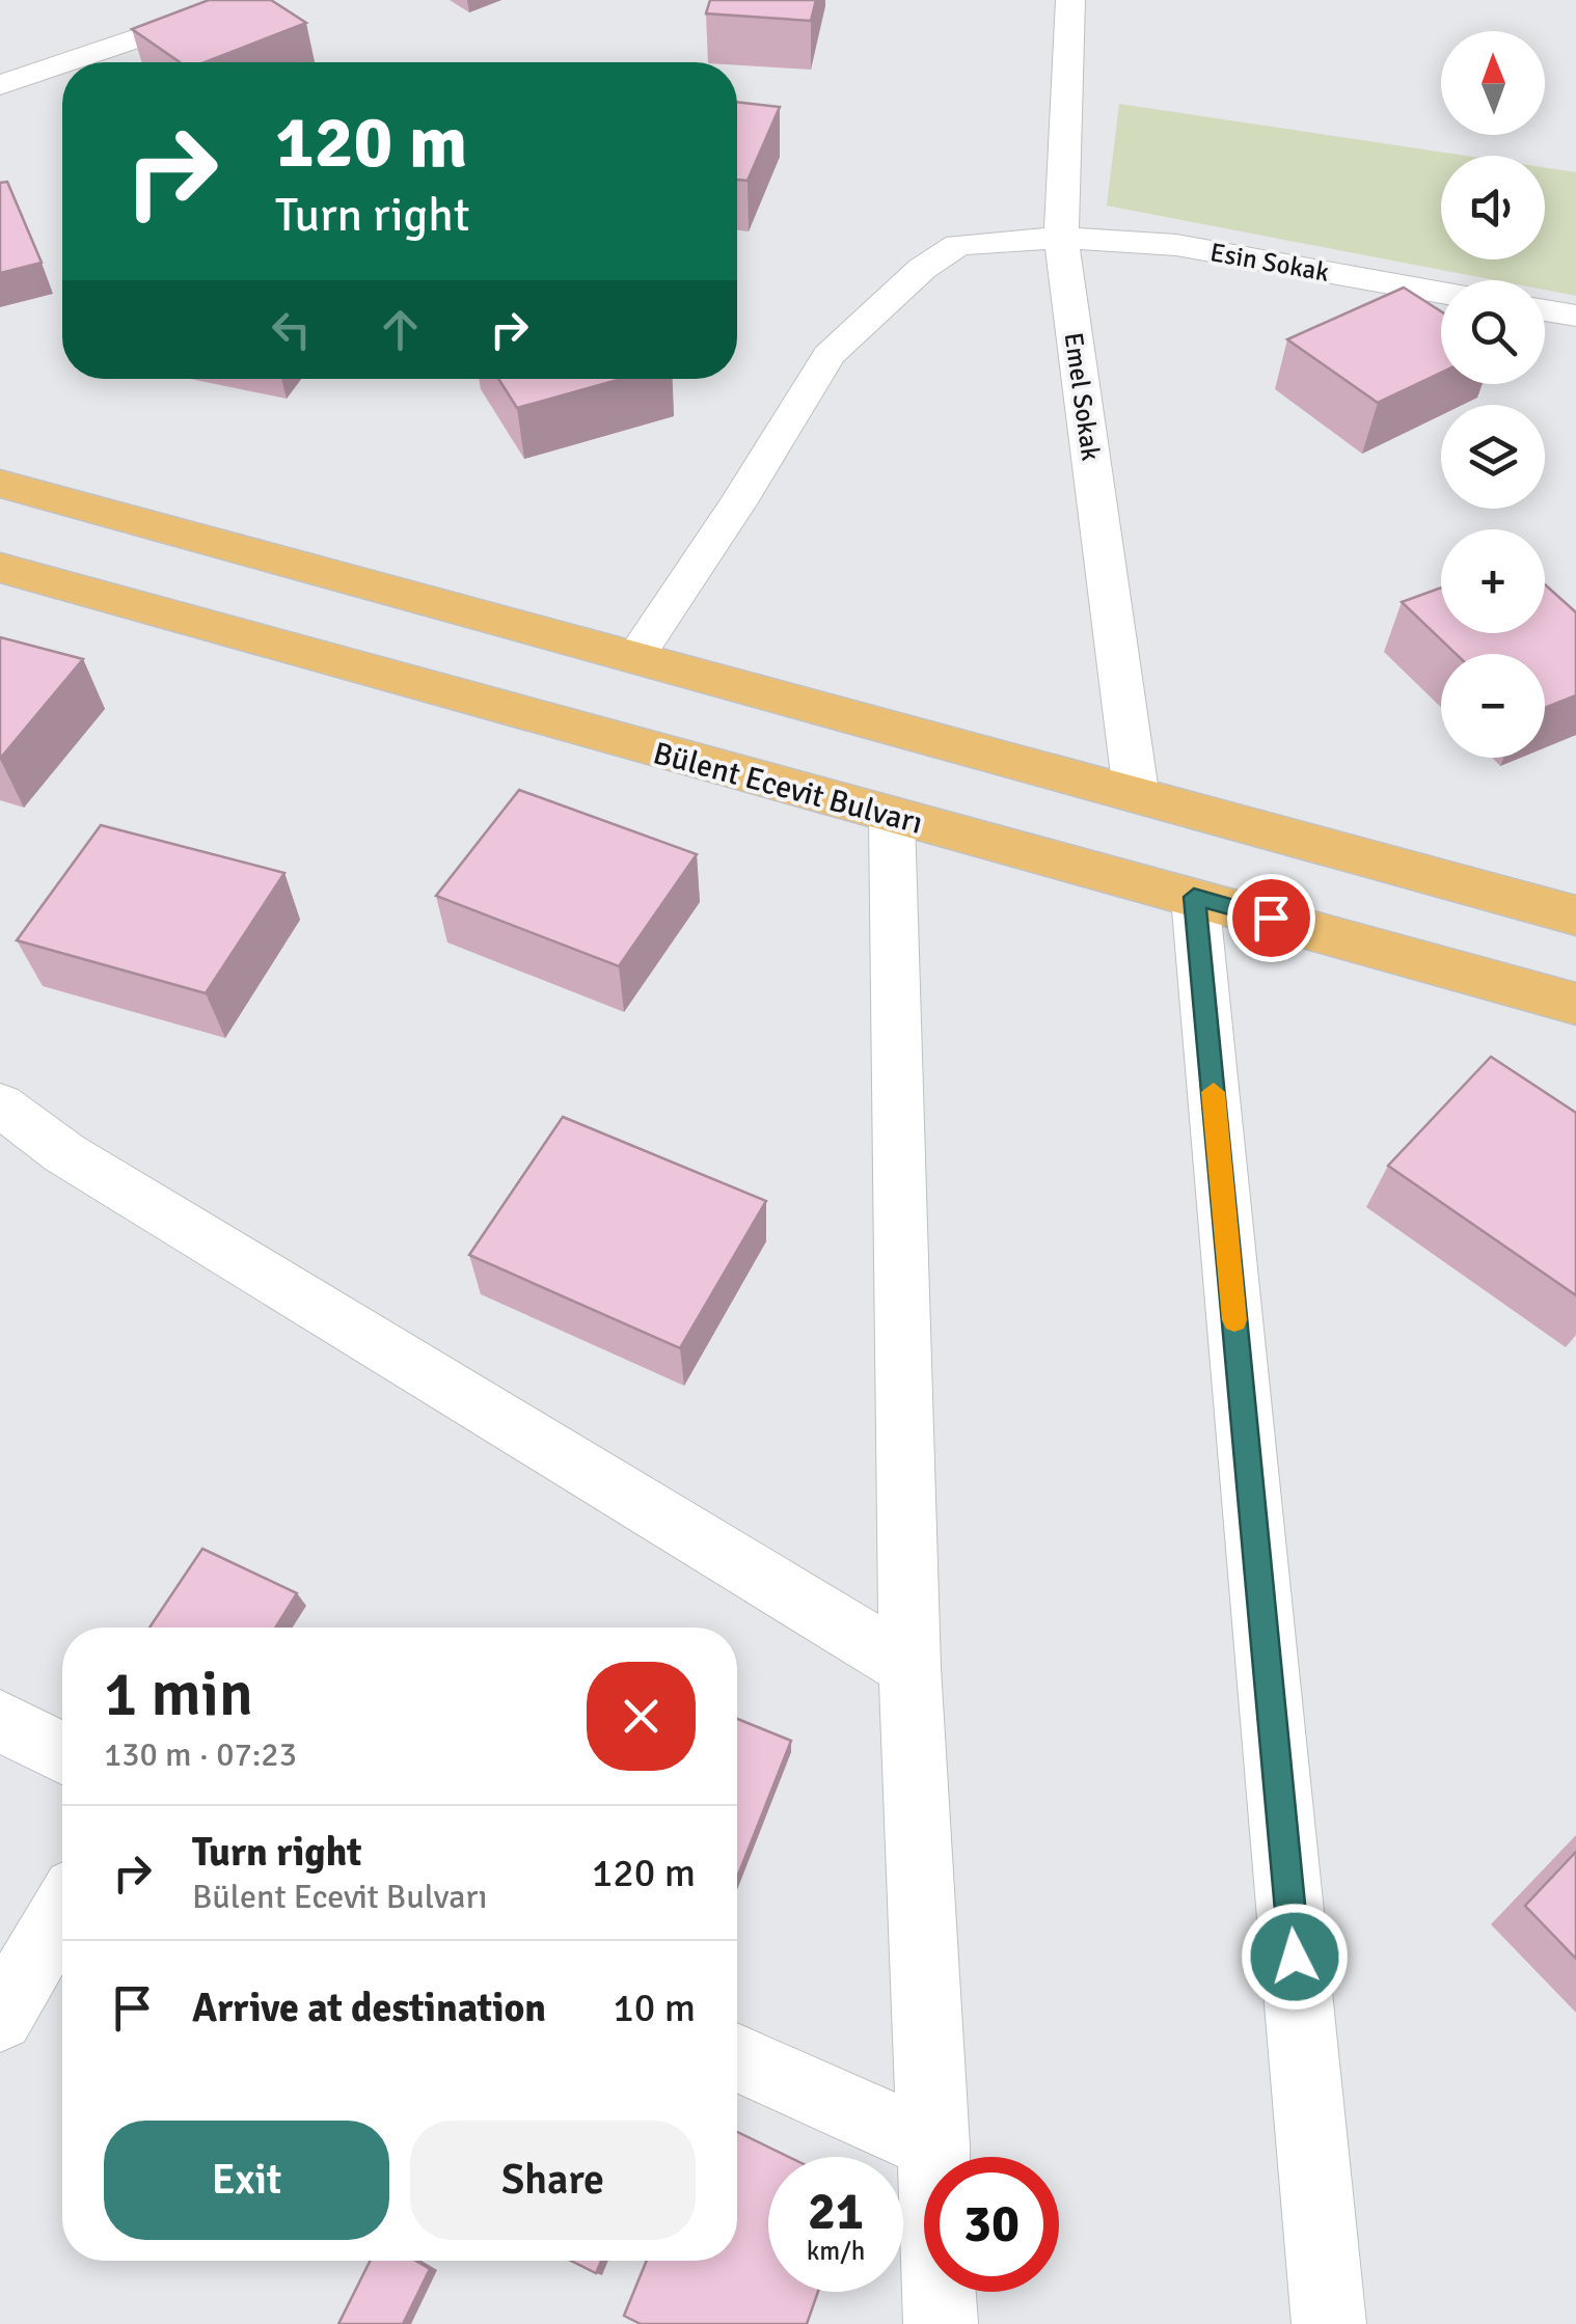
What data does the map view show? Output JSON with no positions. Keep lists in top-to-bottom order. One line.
{"streets":{"main road":["Bülent Ecevit Bulvarı"],"street":["Esin Sokak","Emel Sokak"]},"crossings":[["Esin Sokak","Emel Sokak"]],"north":"top","page":{"map_buttons":["+","−"],"turn":["120 m","Turn right"],"heading":["1 min","130 m · 07:23"],"list":[{"name":"Turn right","note":"Bülent Ecevit Bulvarı","value":"120 m"},{"name":"Arrive at destination","value":"10 m"}],"buttons":["Exit","Share"],"speed":"21 km/h","limit":"30"}}
